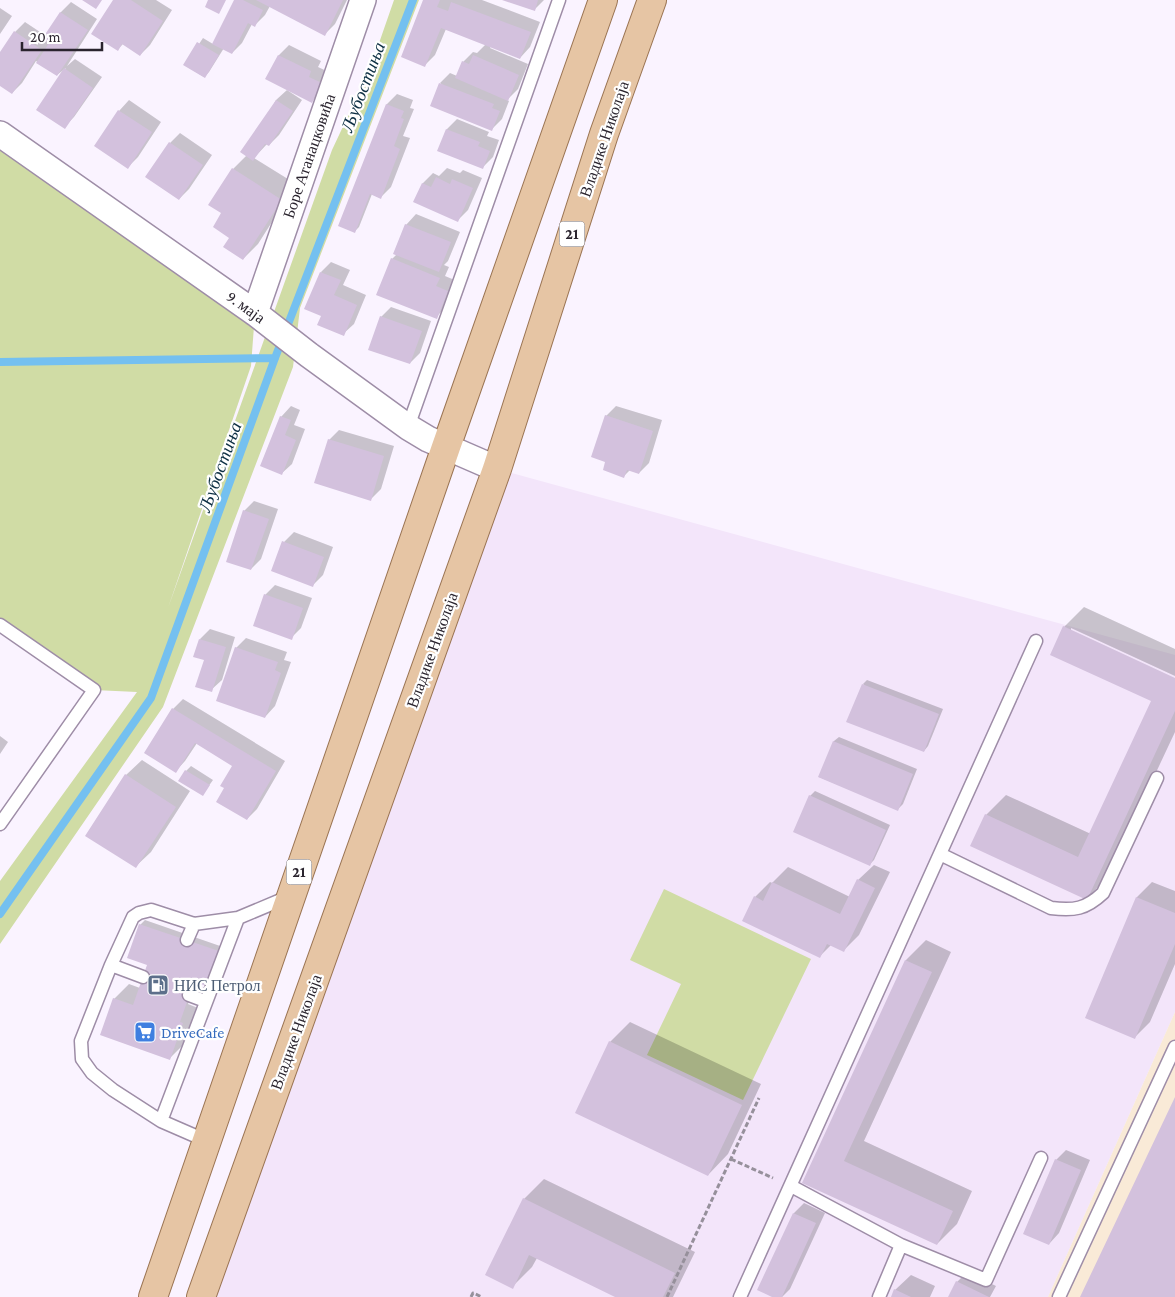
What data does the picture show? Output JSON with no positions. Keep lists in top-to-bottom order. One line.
{"streets":{"main road":["Владике Николаја","21"],"street":["Боре Атанацковића","9. маја"]},"crossings":[["Владике Николаја","9. маја"],["Боре Атанацковића","9. маја"],["21","9. маја"]],"water":["Љубостиња"],"places":{"fuel station":["НИС Петрол"],"supermarket":["DriveCafe"]},"scale_bar":"20 m"}
